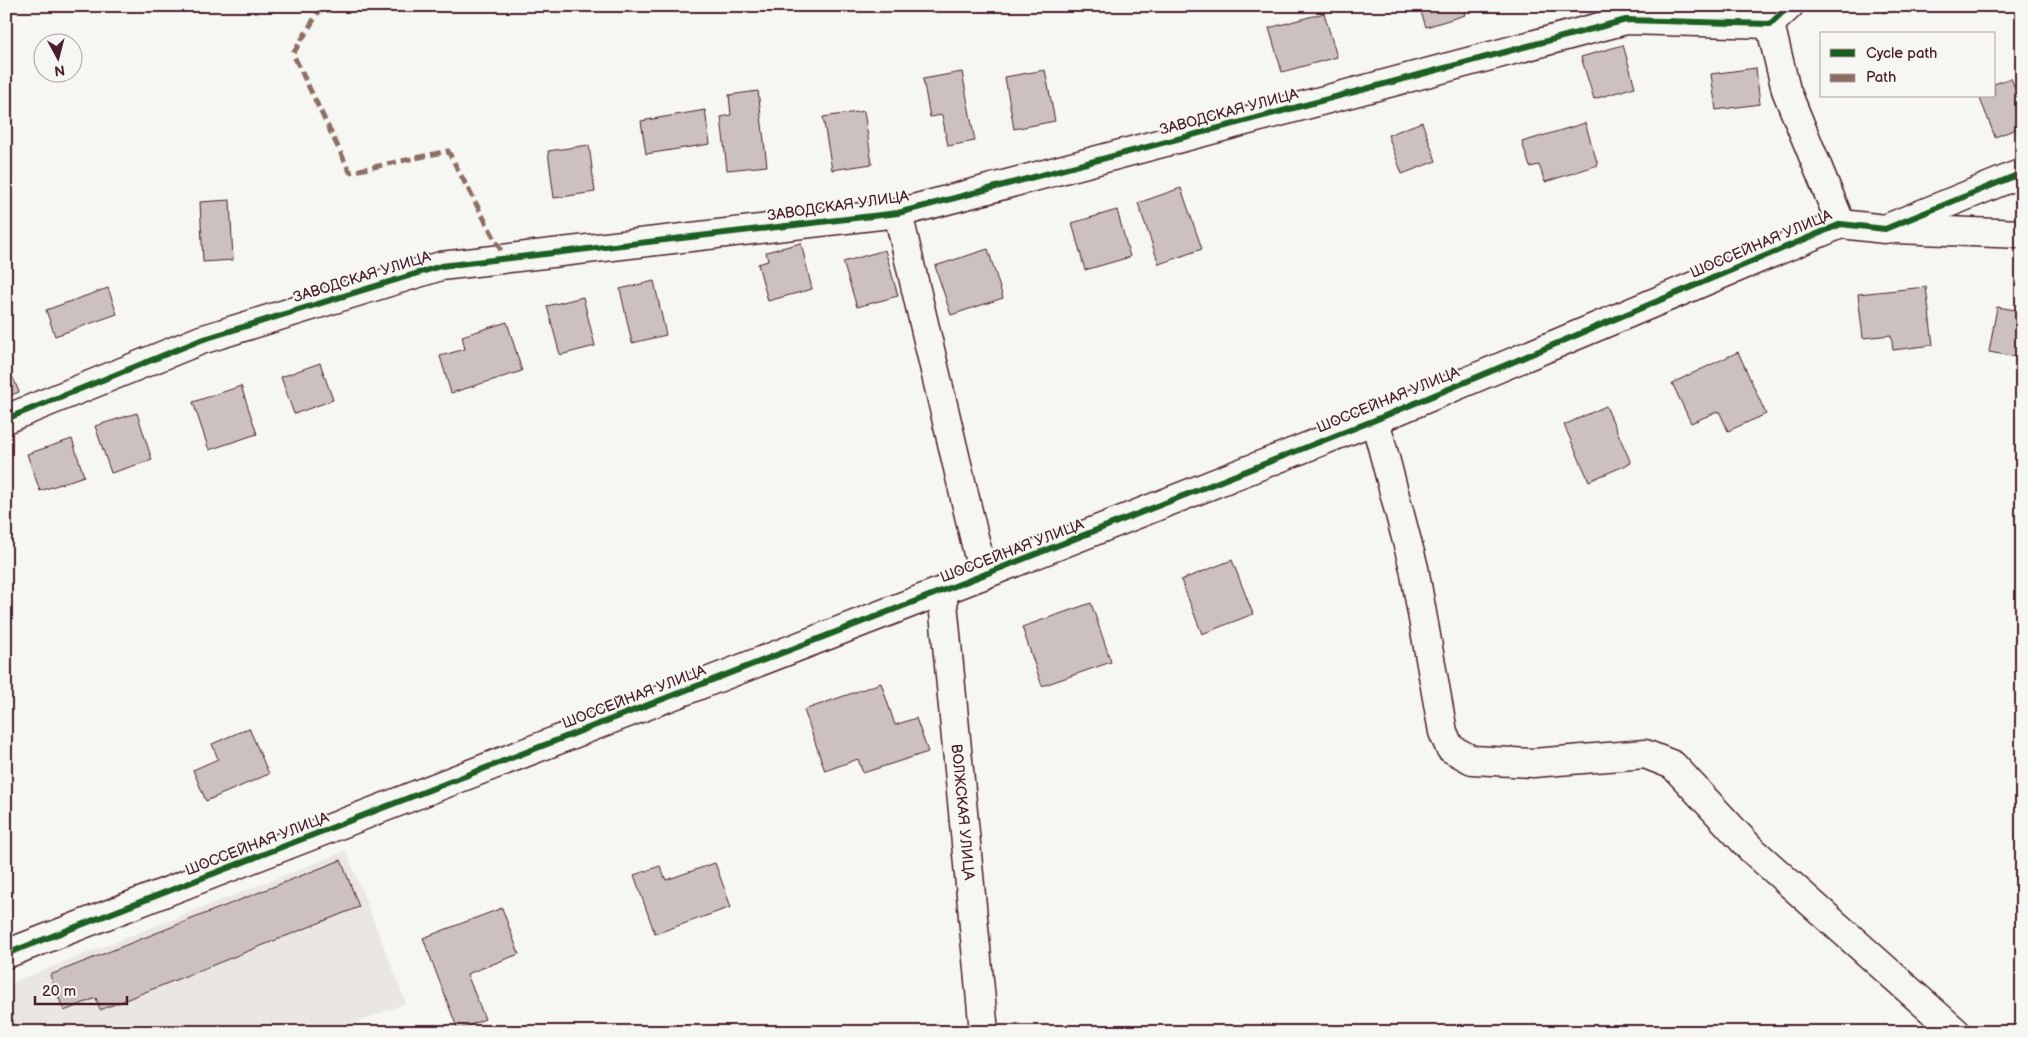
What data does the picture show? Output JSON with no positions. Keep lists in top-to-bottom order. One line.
{"streets":{"street":["ЗАВОДСКАЯ УЛИЦА","ШОССЕЙНАЯ УЛИЦА","ВОЛЖСКАЯ УЛИЦА"]},"crossings":[["ШОССЕЙНАЯ УЛИЦА","ВОЛЖСКАЯ УЛИЦА"]],"legend":["Cycle path","Path"],"scale_bar":"20 m","north":"bottom"}
